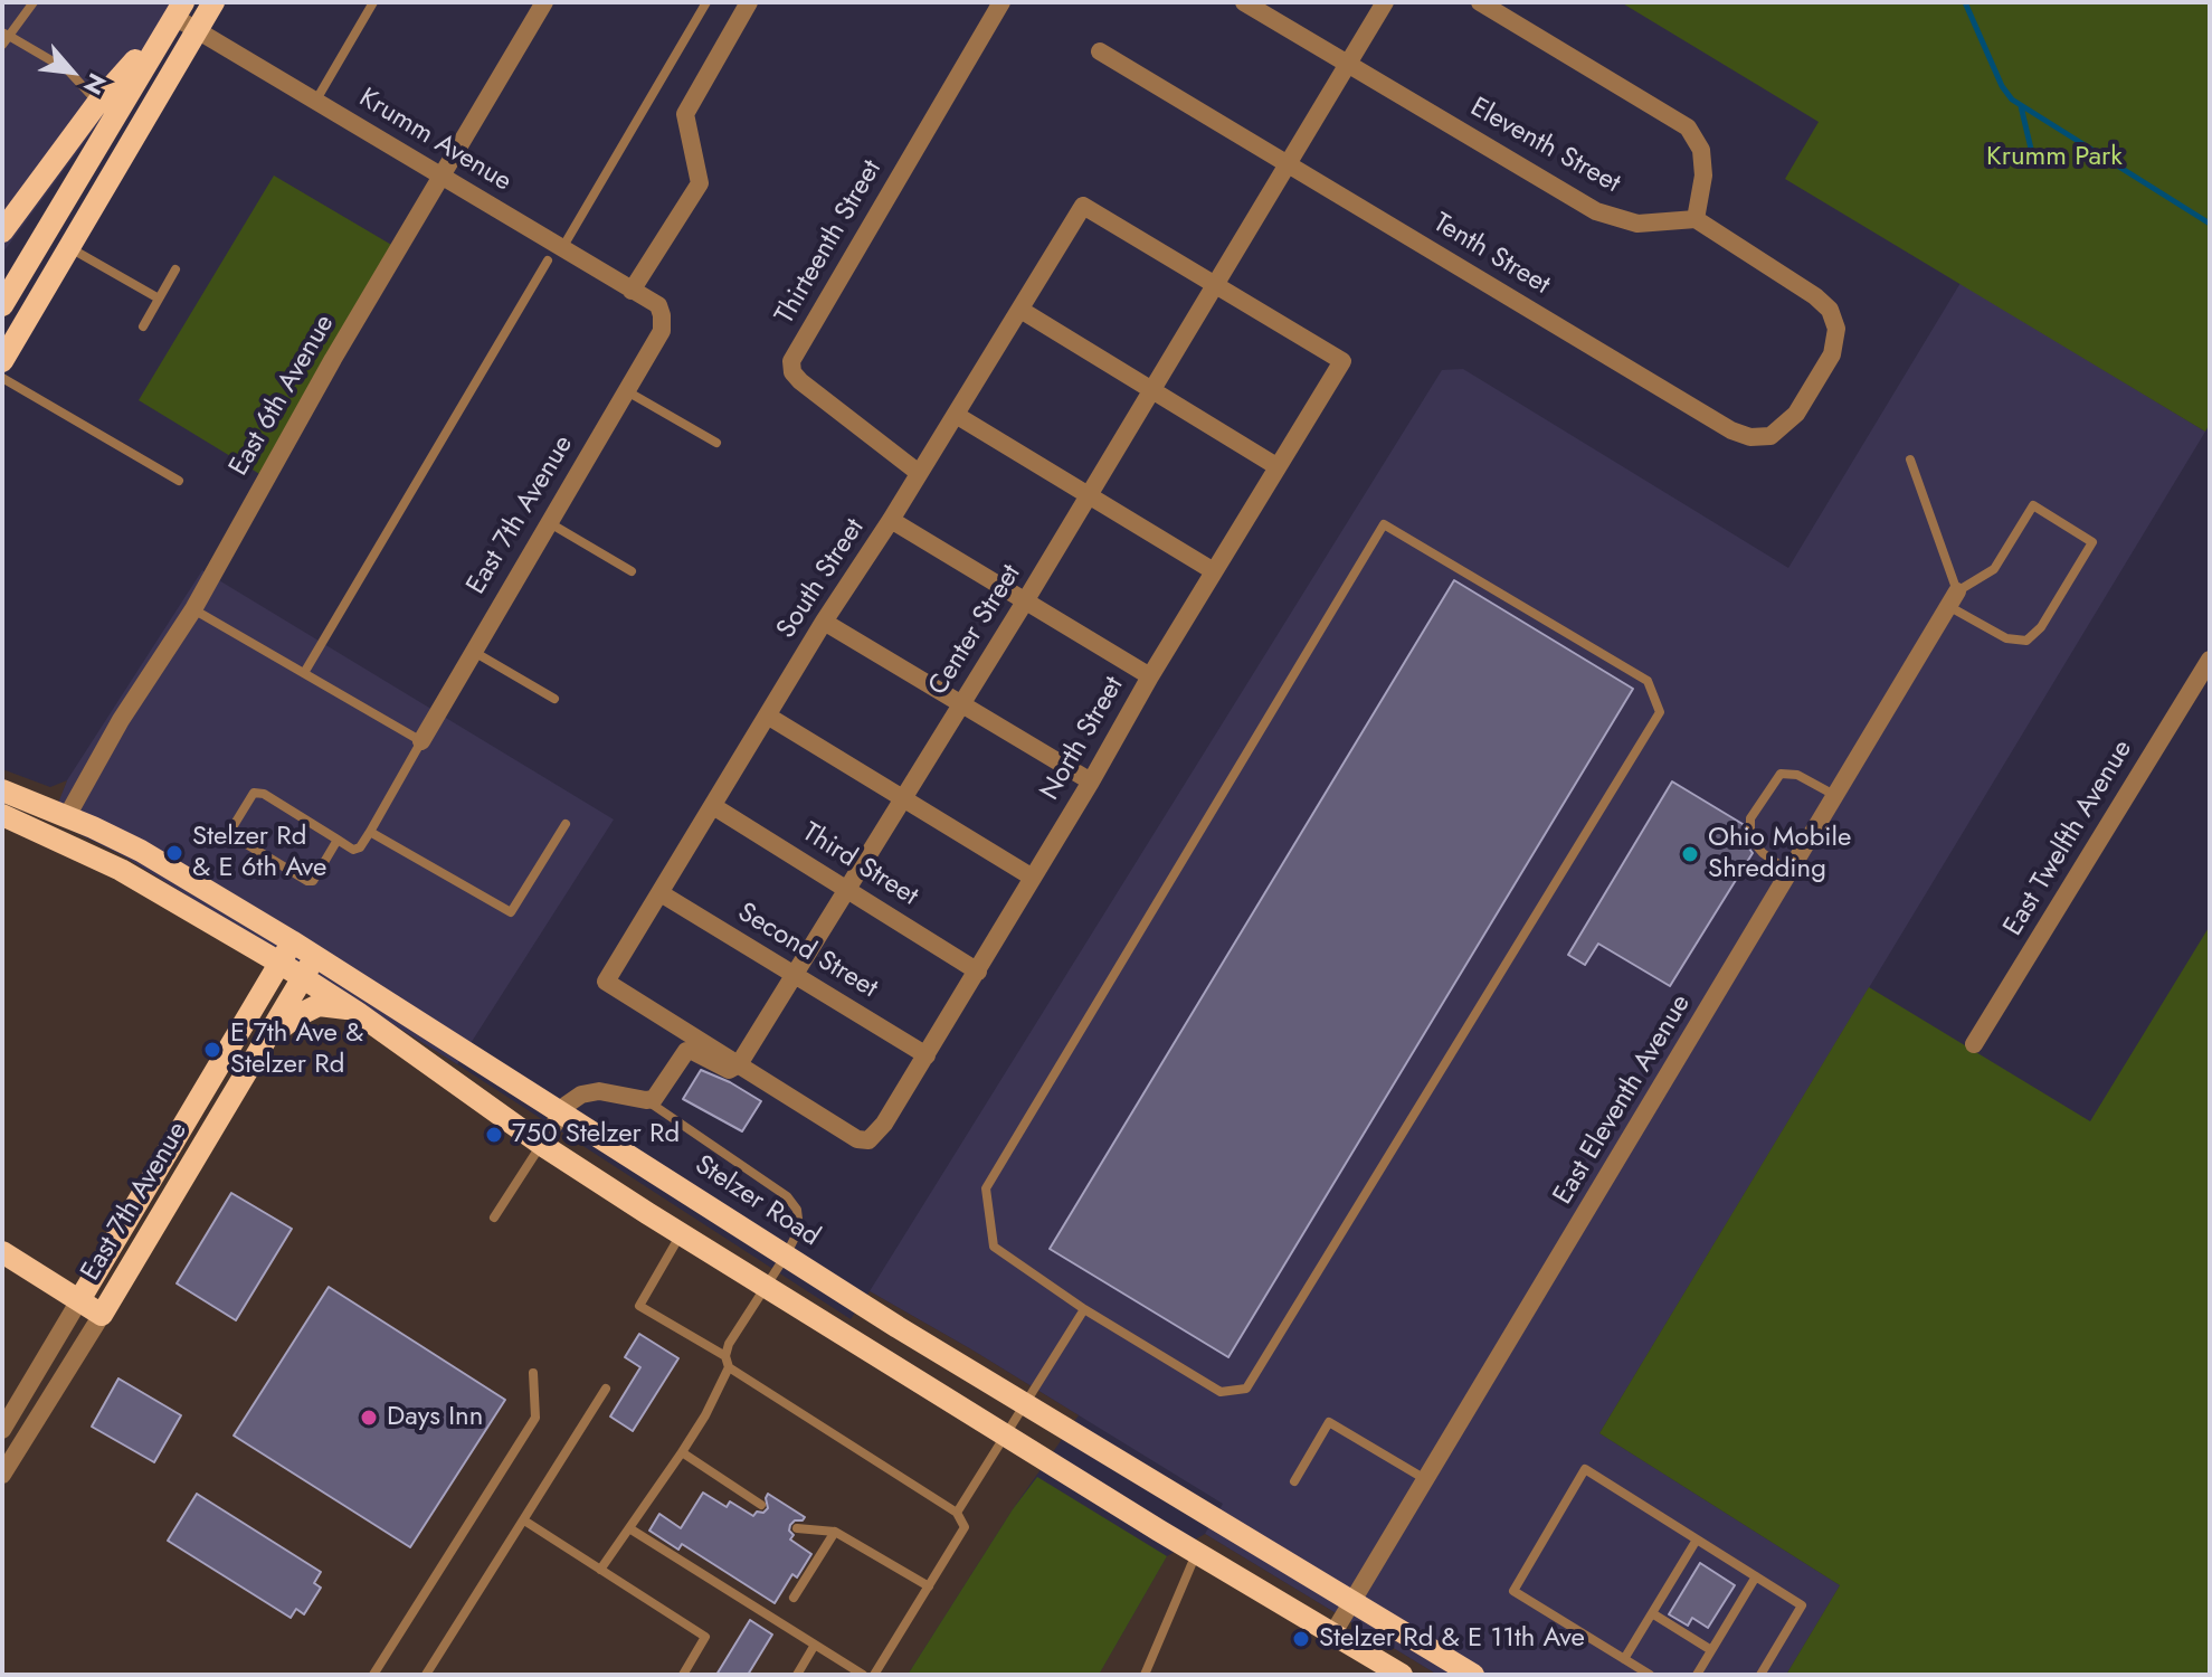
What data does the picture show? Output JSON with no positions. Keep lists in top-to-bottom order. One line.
{"streets":{"main road":["East 7th Avenue","Stelzer Road"],"street":["Krumm Avenue","Eleventh Street","Thirteenth Street","Tenth Street","East 6th Avenue","South Street","Center Street","North Street","East Twelfth Avenue","Third Street","Second Street","East Eleventh Avenue"]},"crossings":[["Krumm Avenue","East 6th Avenue"],["Krumm Avenue","East 7th Avenue"],["Eleventh Street","Tenth Street"],["Eleventh Street","Center Street"],["Thirteenth Street","South Street"],["Tenth Street","Center Street"],["East 6th Avenue","Stelzer Road"],["East 7th Avenue","Stelzer Road"],["South Street","Center Street"],["South Street","North Street"],["South Street","Third Street"],["South Street","Second Street"],["Center Street","North Street"],["Center Street","Third Street"],["Center Street","Second Street"],["North Street","Third Street"],["North Street","Second Street"],["East Eleventh Avenue","Stelzer Road"]],"parks":["Krumm Park"],"places":["Stelzer Rd & E 6th Ave","Ohio Mobile Shredding","E 7th Ave & Stelzer Rd","750 Stelzer Rd","Days Inn","Stelzer Rd & E 11th Ave"],"north":"bottom right"}
